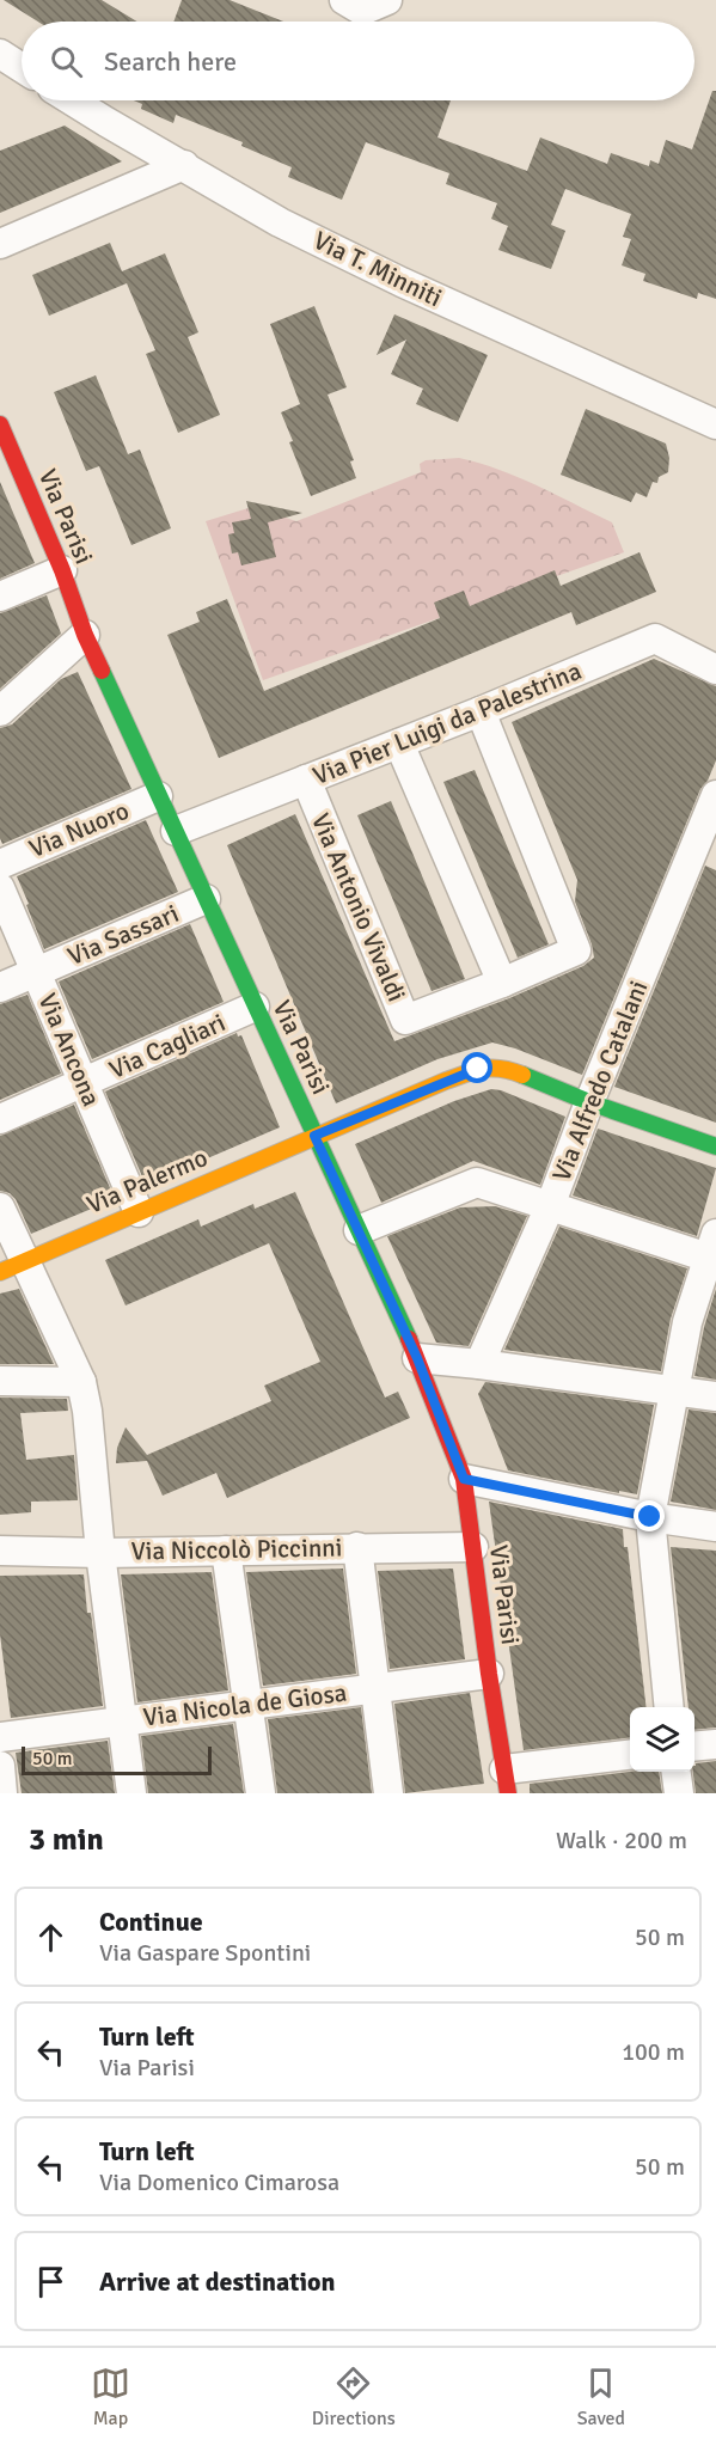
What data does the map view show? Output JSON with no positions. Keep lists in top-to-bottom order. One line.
{"streets":{"street":["Via T. Minniti","Via Parisi","Via Pier Luigi da Palestrina","Via Nuoro","Via Antonio Vivaldi","Via Sassari","Via Cagliari","Via Ancona","Via Alfredo Catalani","Via Palermo","Via Niccolò Piccinni","Via Nicola de Giosa"]},"crossings":[["Via Parisi","Via Pier Luigi da Palestrina"],["Via Parisi","Via Nuoro"],["Via Parisi","Via Sassari"],["Via Parisi","Via Cagliari"],["Via Parisi","Via Palermo"],["Via Parisi","Via Niccolò Piccinni"],["Via Parisi","Via Nicola de Giosa"],["Via Pier Luigi da Palestrina","Via Antonio Vivaldi"],["Via Sassari","Via Ancona"],["Via Cagliari","Via Ancona"],["Via Ancona","Via Palermo"],["Via Alfredo Catalani","Via Palermo"]],"scale_bar":"50 m","page":{"search":"Search here","scale":"50 m","heading":["3 min","Walk · 200 m"],"list":[["Continue","Via Gaspare Spontini","50 m"],["Turn left","Via Parisi","100 m"],["Turn left","Via Domenico Cimarosa","50 m"],"Arrive at destination"],"nav":["Map","Directions","Saved"]}}
